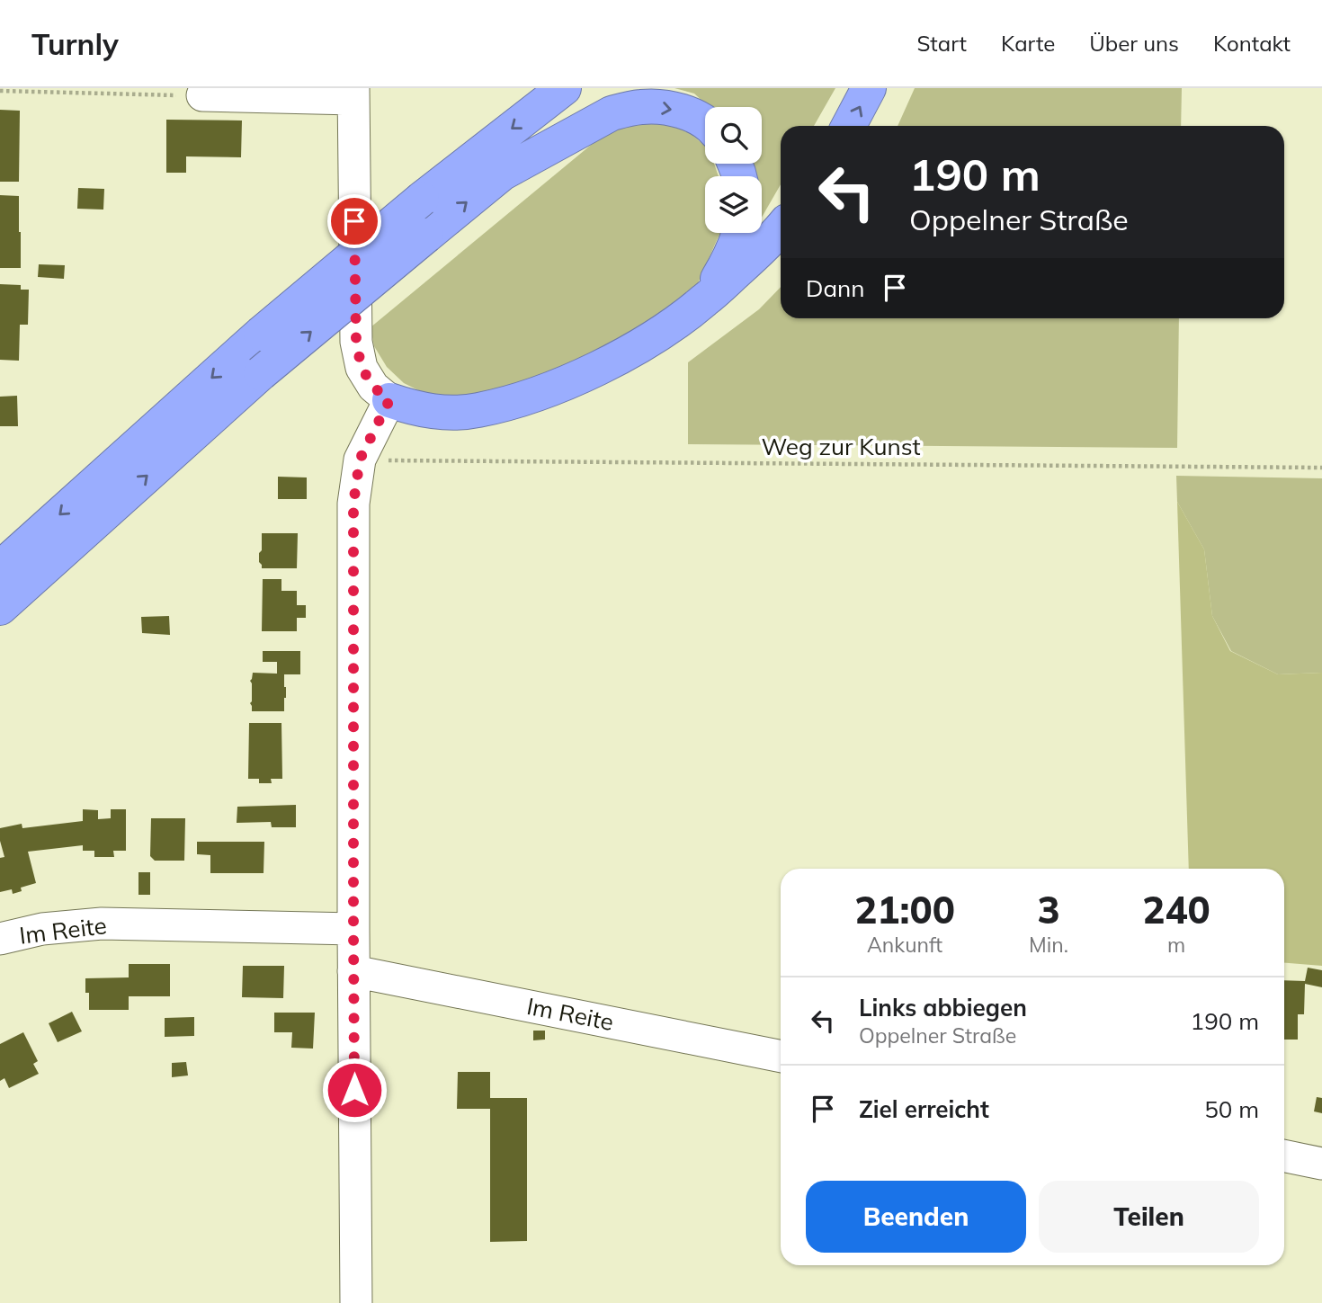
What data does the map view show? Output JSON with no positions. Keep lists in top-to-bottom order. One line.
{"streets":{"street":["Im Reite"],"path":["Weg zur Kunst"]},"page":{"header":"Turnly","nav":["Start","Karte","Über uns","Kontakt"],"turn":["190 m","Oppelner Straße"],"then":"Dann","eta":["21:00","Ankunft","3","Min.","240","m"],"list":[{"name":"Links abbiegen","note":"Oppelner Straße","value":"190 m"},{"name":"Ziel erreicht","value":"50 m"}],"buttons":["Beenden","Teilen"]}}
